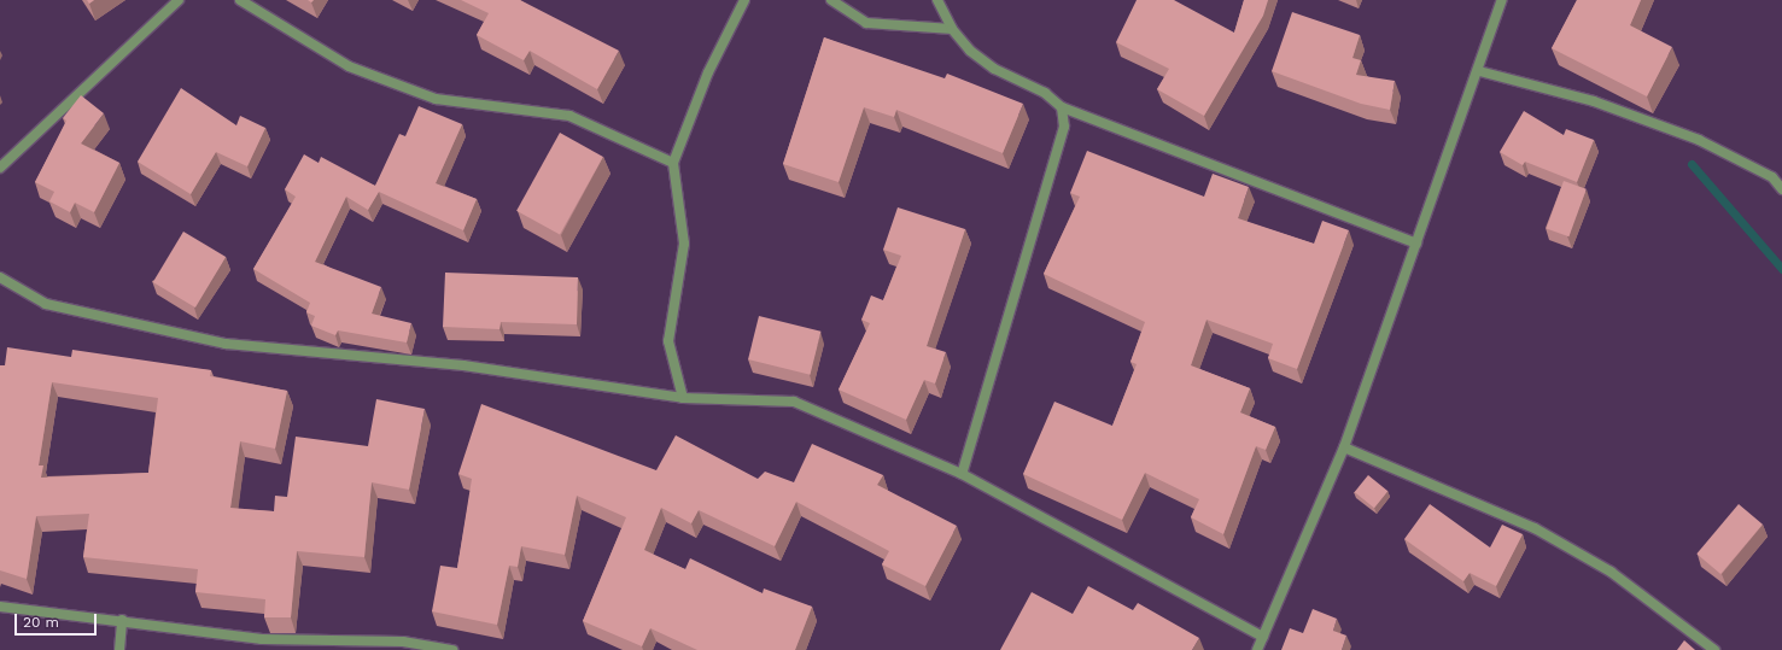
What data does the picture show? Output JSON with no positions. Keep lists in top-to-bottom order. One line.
{"scale_bar":"20 m"}
